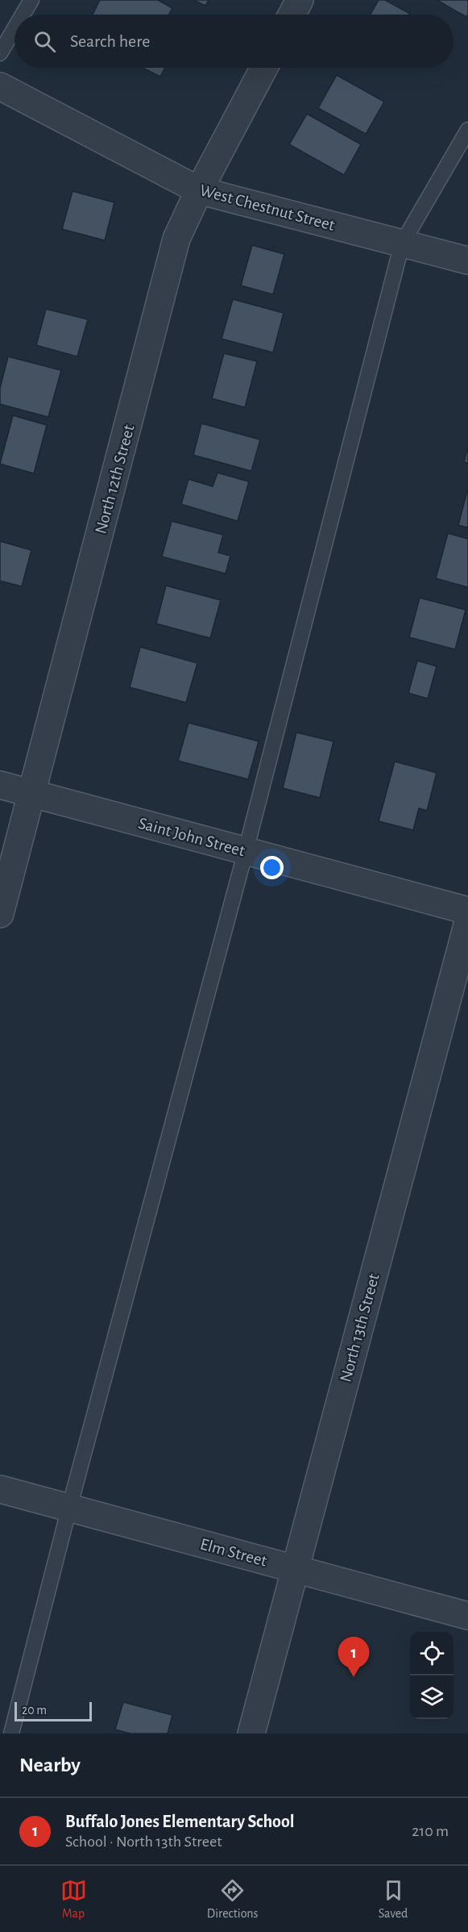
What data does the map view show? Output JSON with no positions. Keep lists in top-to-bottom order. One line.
{"streets":{"street":["West Chestnut Street","North 12th Street","Saint John Street","North 13th Street","Elm Street"]},"crossings":[["West Chestnut Street","North 12th Street"],["North 12th Street","Saint John Street"],["North 13th Street","Elm Street"]],"scale_bar":"20 m","page":{"search":"Search here","pins":"1","scale":"20 m","heading":"Nearby","list":[{"mark":"1","name":"Buffalo Jones Elementary School","note":"School · North 13th Street","value":"210 m"}],"nav":["Map","Directions","Saved"]}}
